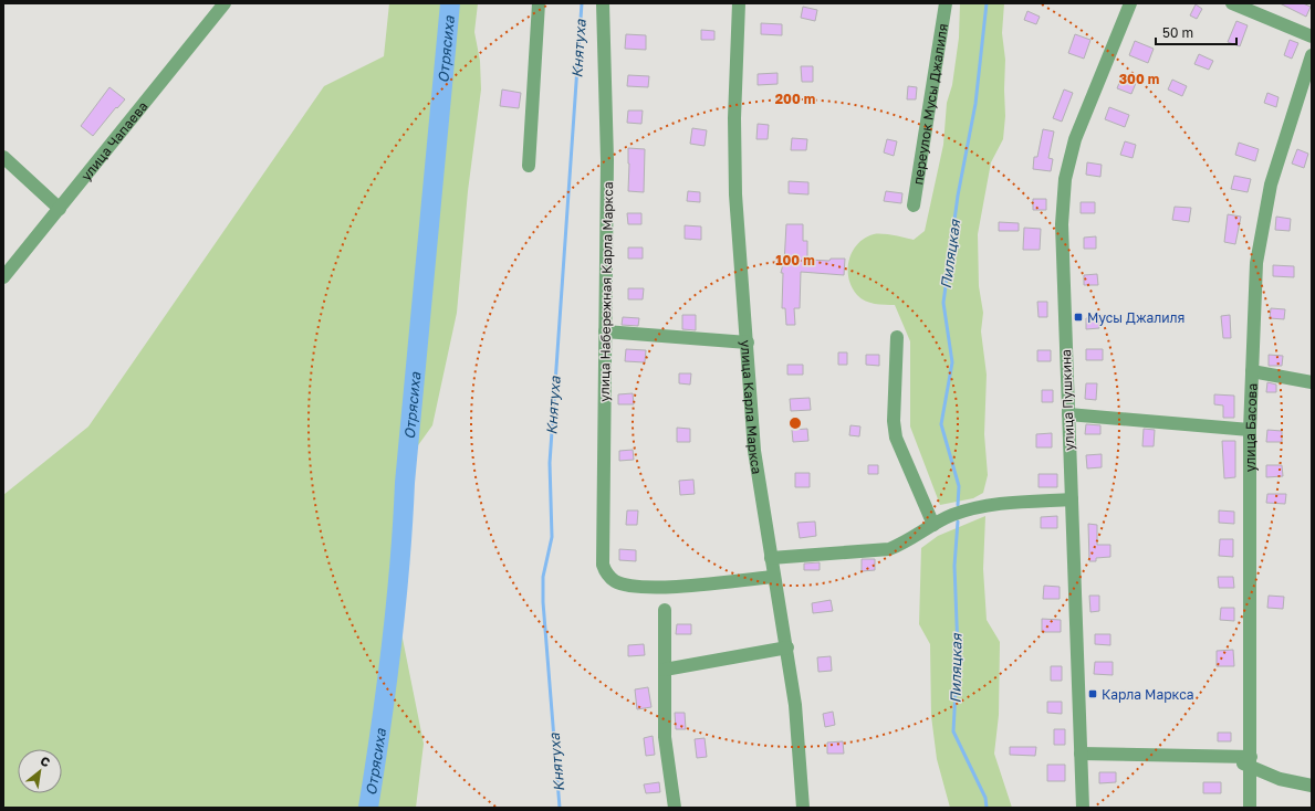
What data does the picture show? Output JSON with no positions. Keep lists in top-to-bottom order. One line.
{"streets":{"street":["переулок Мусы Джалиля","улица Чапаева","улица Набережная Карла Маркса","улица Пушкина","улица Карла Маркса","улица Басова"]},"crossings":[["улица Набережная Карла Маркса","улица Карла Маркса"]],"water":["Княтуха","Отрясиха","Пиляцкая"],"places":{"transit":["Мусы Джалиля","Карла Маркса"]},"scale_bar":"50 m","north":"top right","rings":["300 m","200 m","100 m"]}
